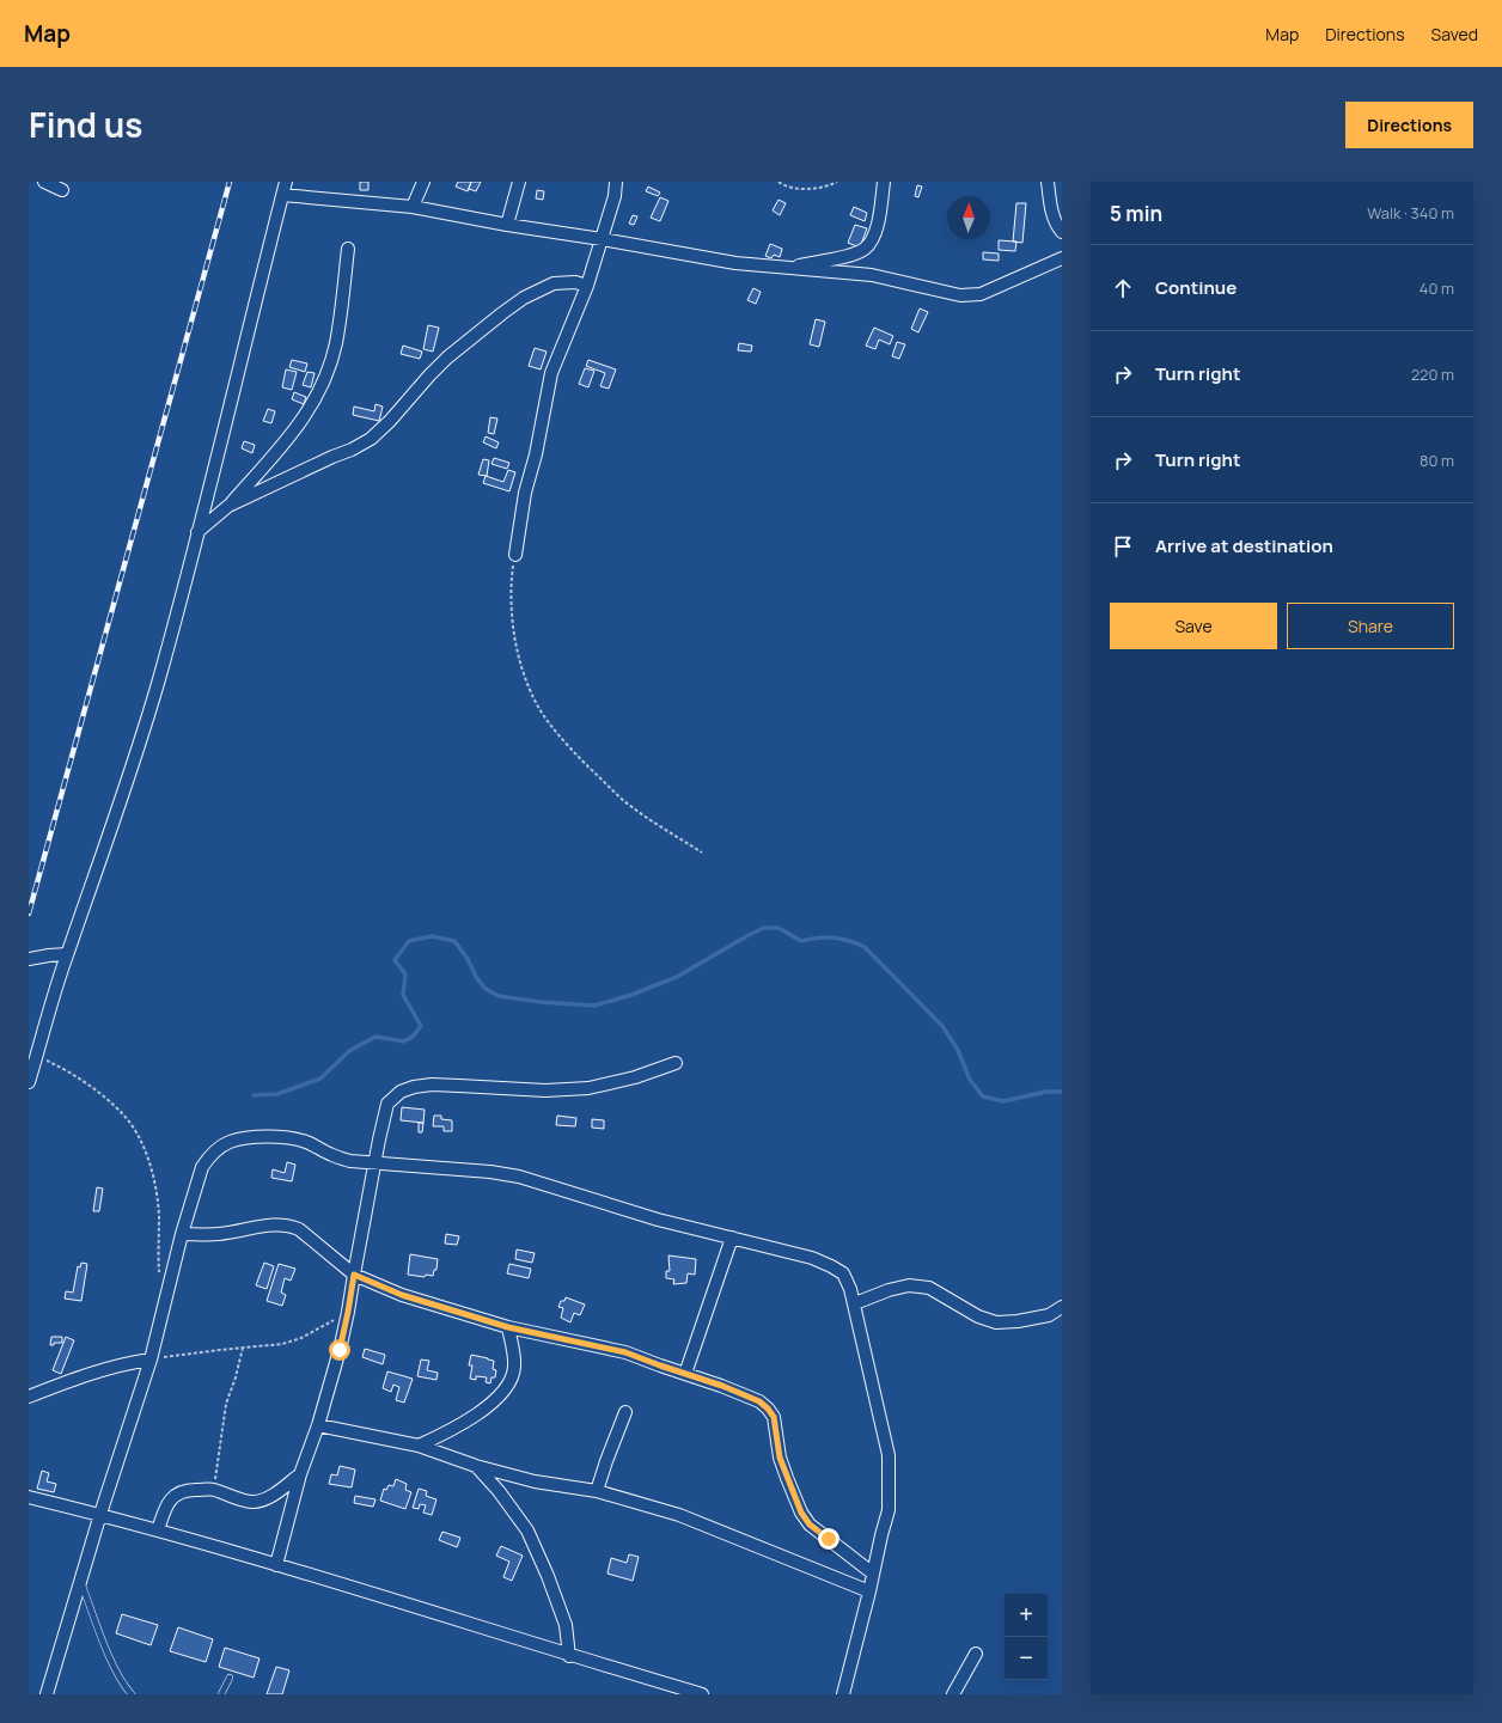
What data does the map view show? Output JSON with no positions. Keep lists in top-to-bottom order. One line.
{"north":"top","page":{"header":"Map","nav":["Map","Directions","Saved"],"title":"Find us","buttons":["Directions",["Save","Share"]],"heading":["5 min","Walk · 340 m"],"list":[["Continue","40 m"],["Turn right","220 m"],["Turn right","80 m"],"Arrive at destination"],"map_buttons":["+","−"]}}
